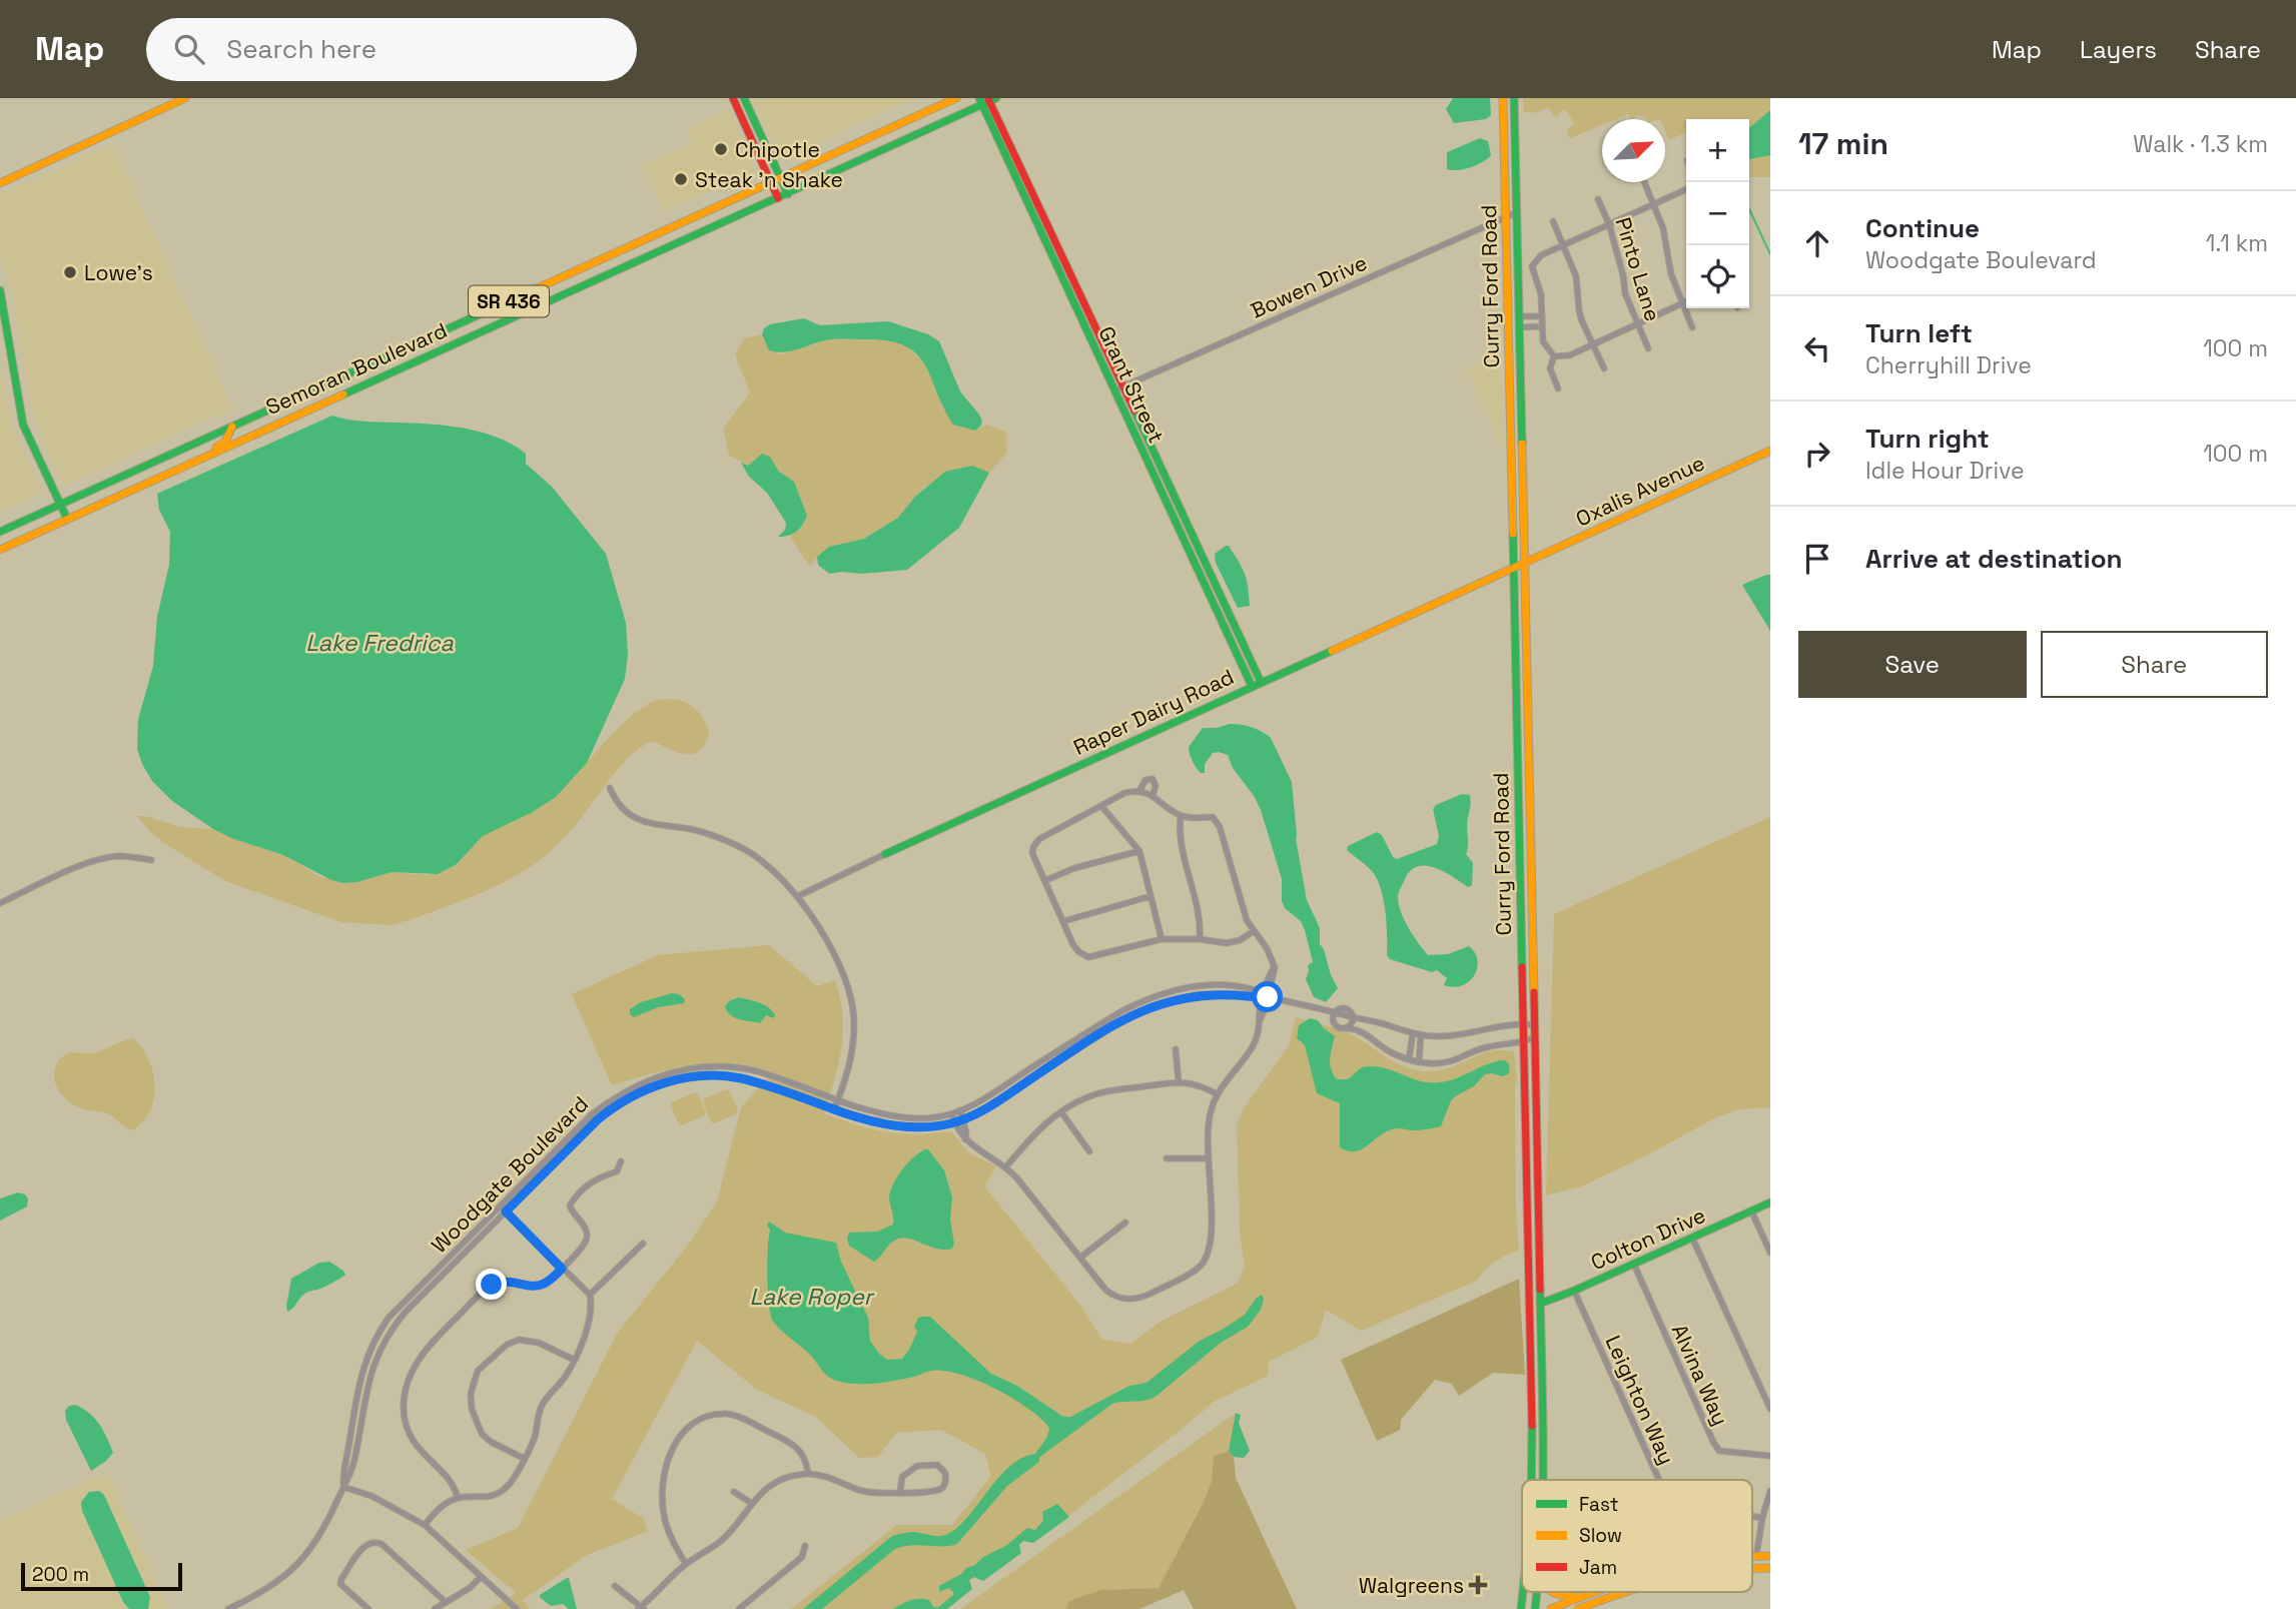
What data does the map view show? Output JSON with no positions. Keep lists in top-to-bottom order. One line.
{"streets":{"main road":["Curry Ford Road","SR 436","Semoran Boulevard","Grant Street","Oxalis Avenue","Raper Dairy Road","Colton Drive"],"street":["Pinto Lane","Bowen Drive","Woodgate Boulevard","Alvina Way","Leighton Way"]},"crossings":[["Bowen Drive","Curry Ford Road"],["Bowen Drive","Grant Street"],["Curry Ford Road","Oxalis Avenue"],["Curry Ford Road","Raper Dairy Road"],["Curry Ford Road","Woodgate Boulevard"],["Curry Ford Road","Colton Drive"],["Semoran Boulevard","Grant Street"],["Grant Street","Raper Dairy Road"],["Oxalis Avenue","Raper Dairy Road"],["Colton Drive","Alvina Way"],["Colton Drive","Leighton Way"]],"water":["Lake Fredrica","Lake Roper"],"places":{"other":["Chipotle","Steak 'n Shake","Lowe's"],"health":["Walgreens"]},"legend":["Fast","Slow","Jam"],"scale_bar":"200 m","north":"top right","page":{"header":"Map","search":"Search here","nav":["Map","Layers","Share"],"heading":["17 min","Walk · 1.3 km"],"map_buttons":["+","−"],"list":[["Continue","Woodgate Boulevard","1.1 km"],["Turn left","Cherryhill Drive","100 m"],["Turn right","Idle Hour Drive","100 m"],"Arrive at destination"],"buttons":["Save","Share"],"scale":"200 m"}}
